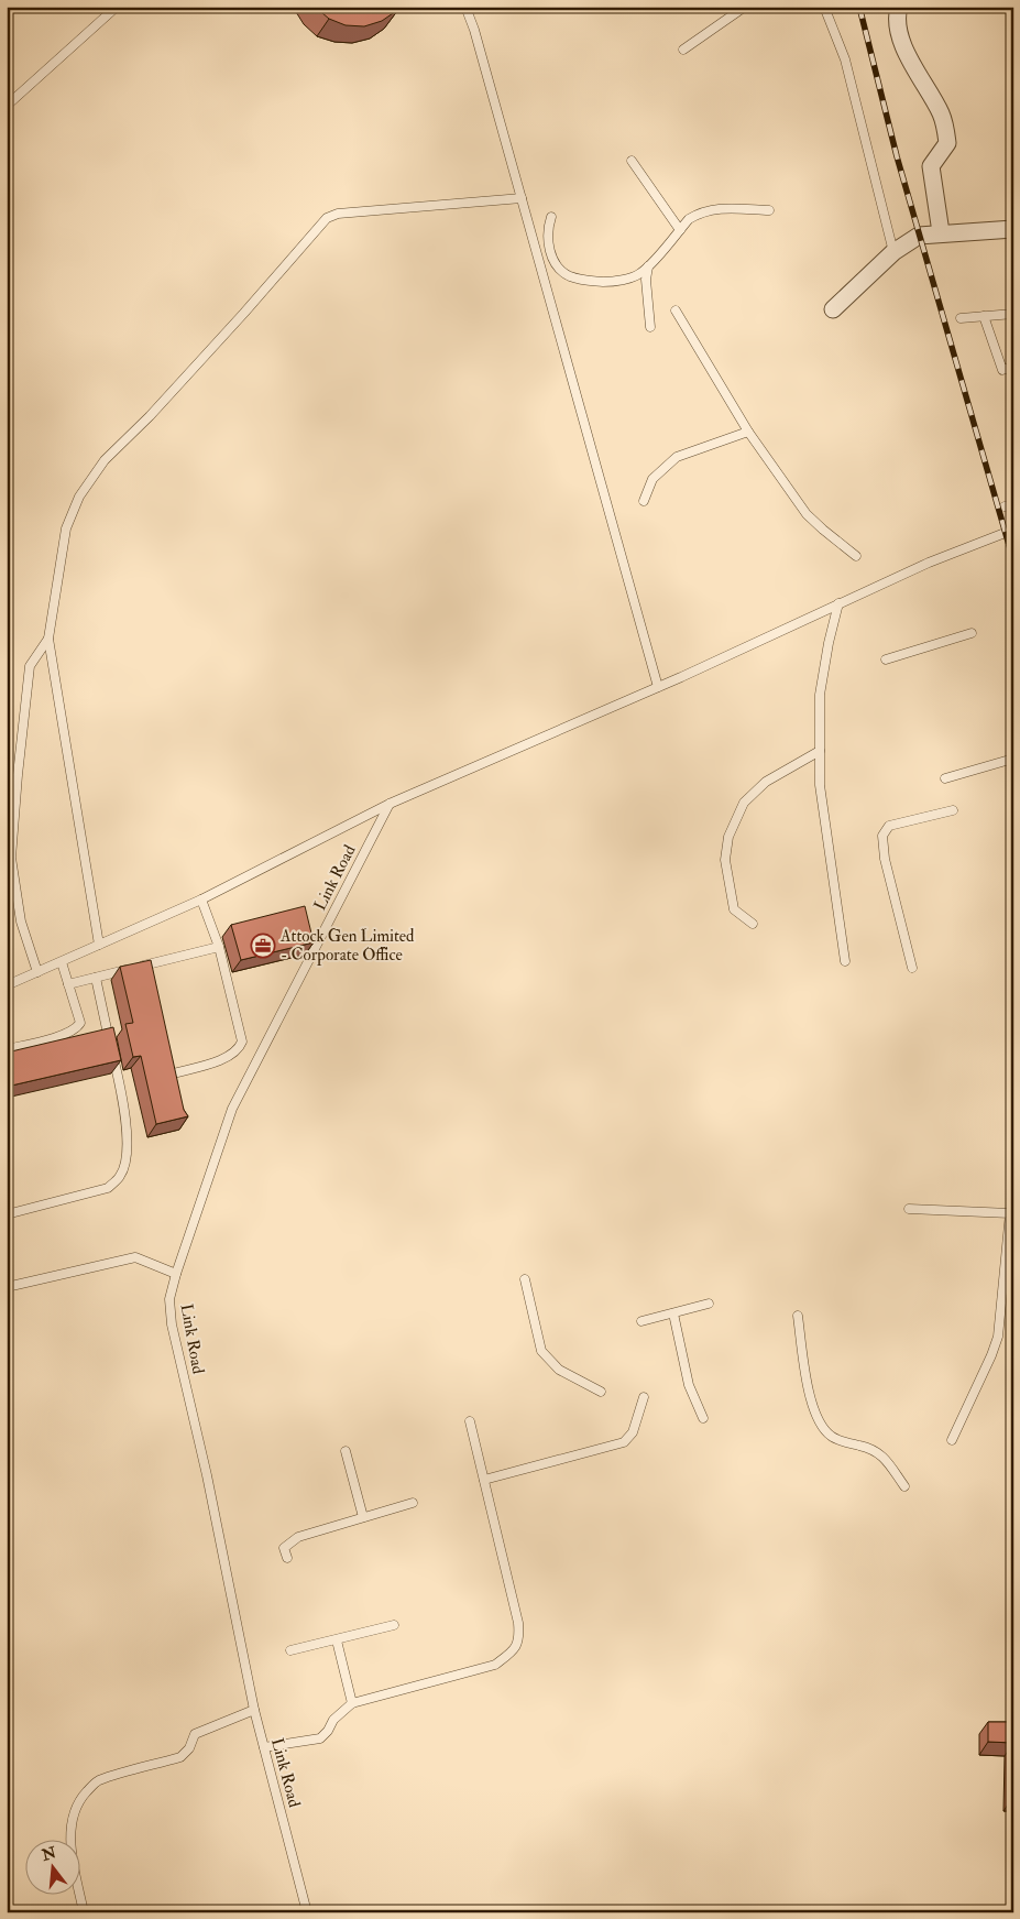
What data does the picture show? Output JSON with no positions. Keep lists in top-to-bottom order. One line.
{"streets":{"lane":["Link Road"]},"places":{"office":["Attock Gen Limited - Corporate Office"]},"north":"top"}
